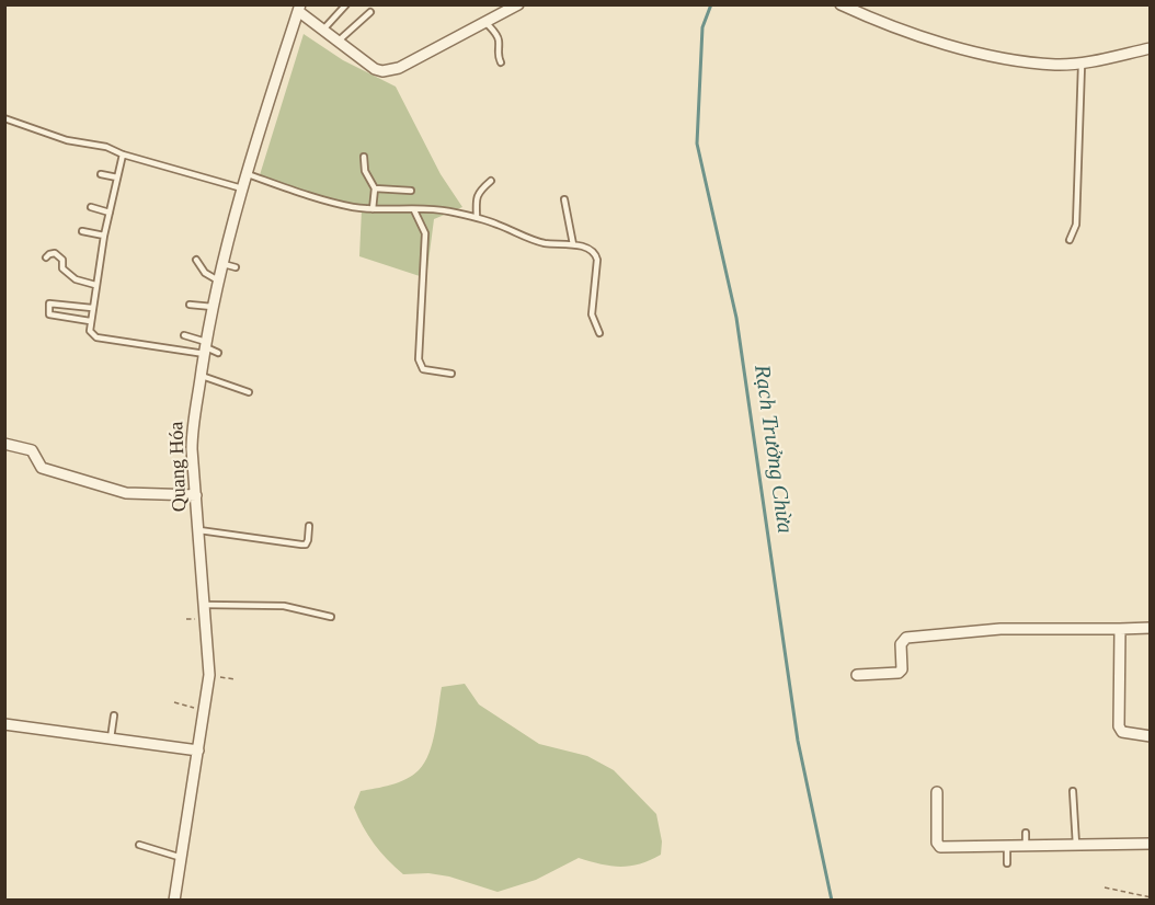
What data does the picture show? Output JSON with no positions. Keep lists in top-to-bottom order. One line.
{"streets":{"street":["Quang Hóa"]},"water":["Rạch Trưởng Chừa"]}
